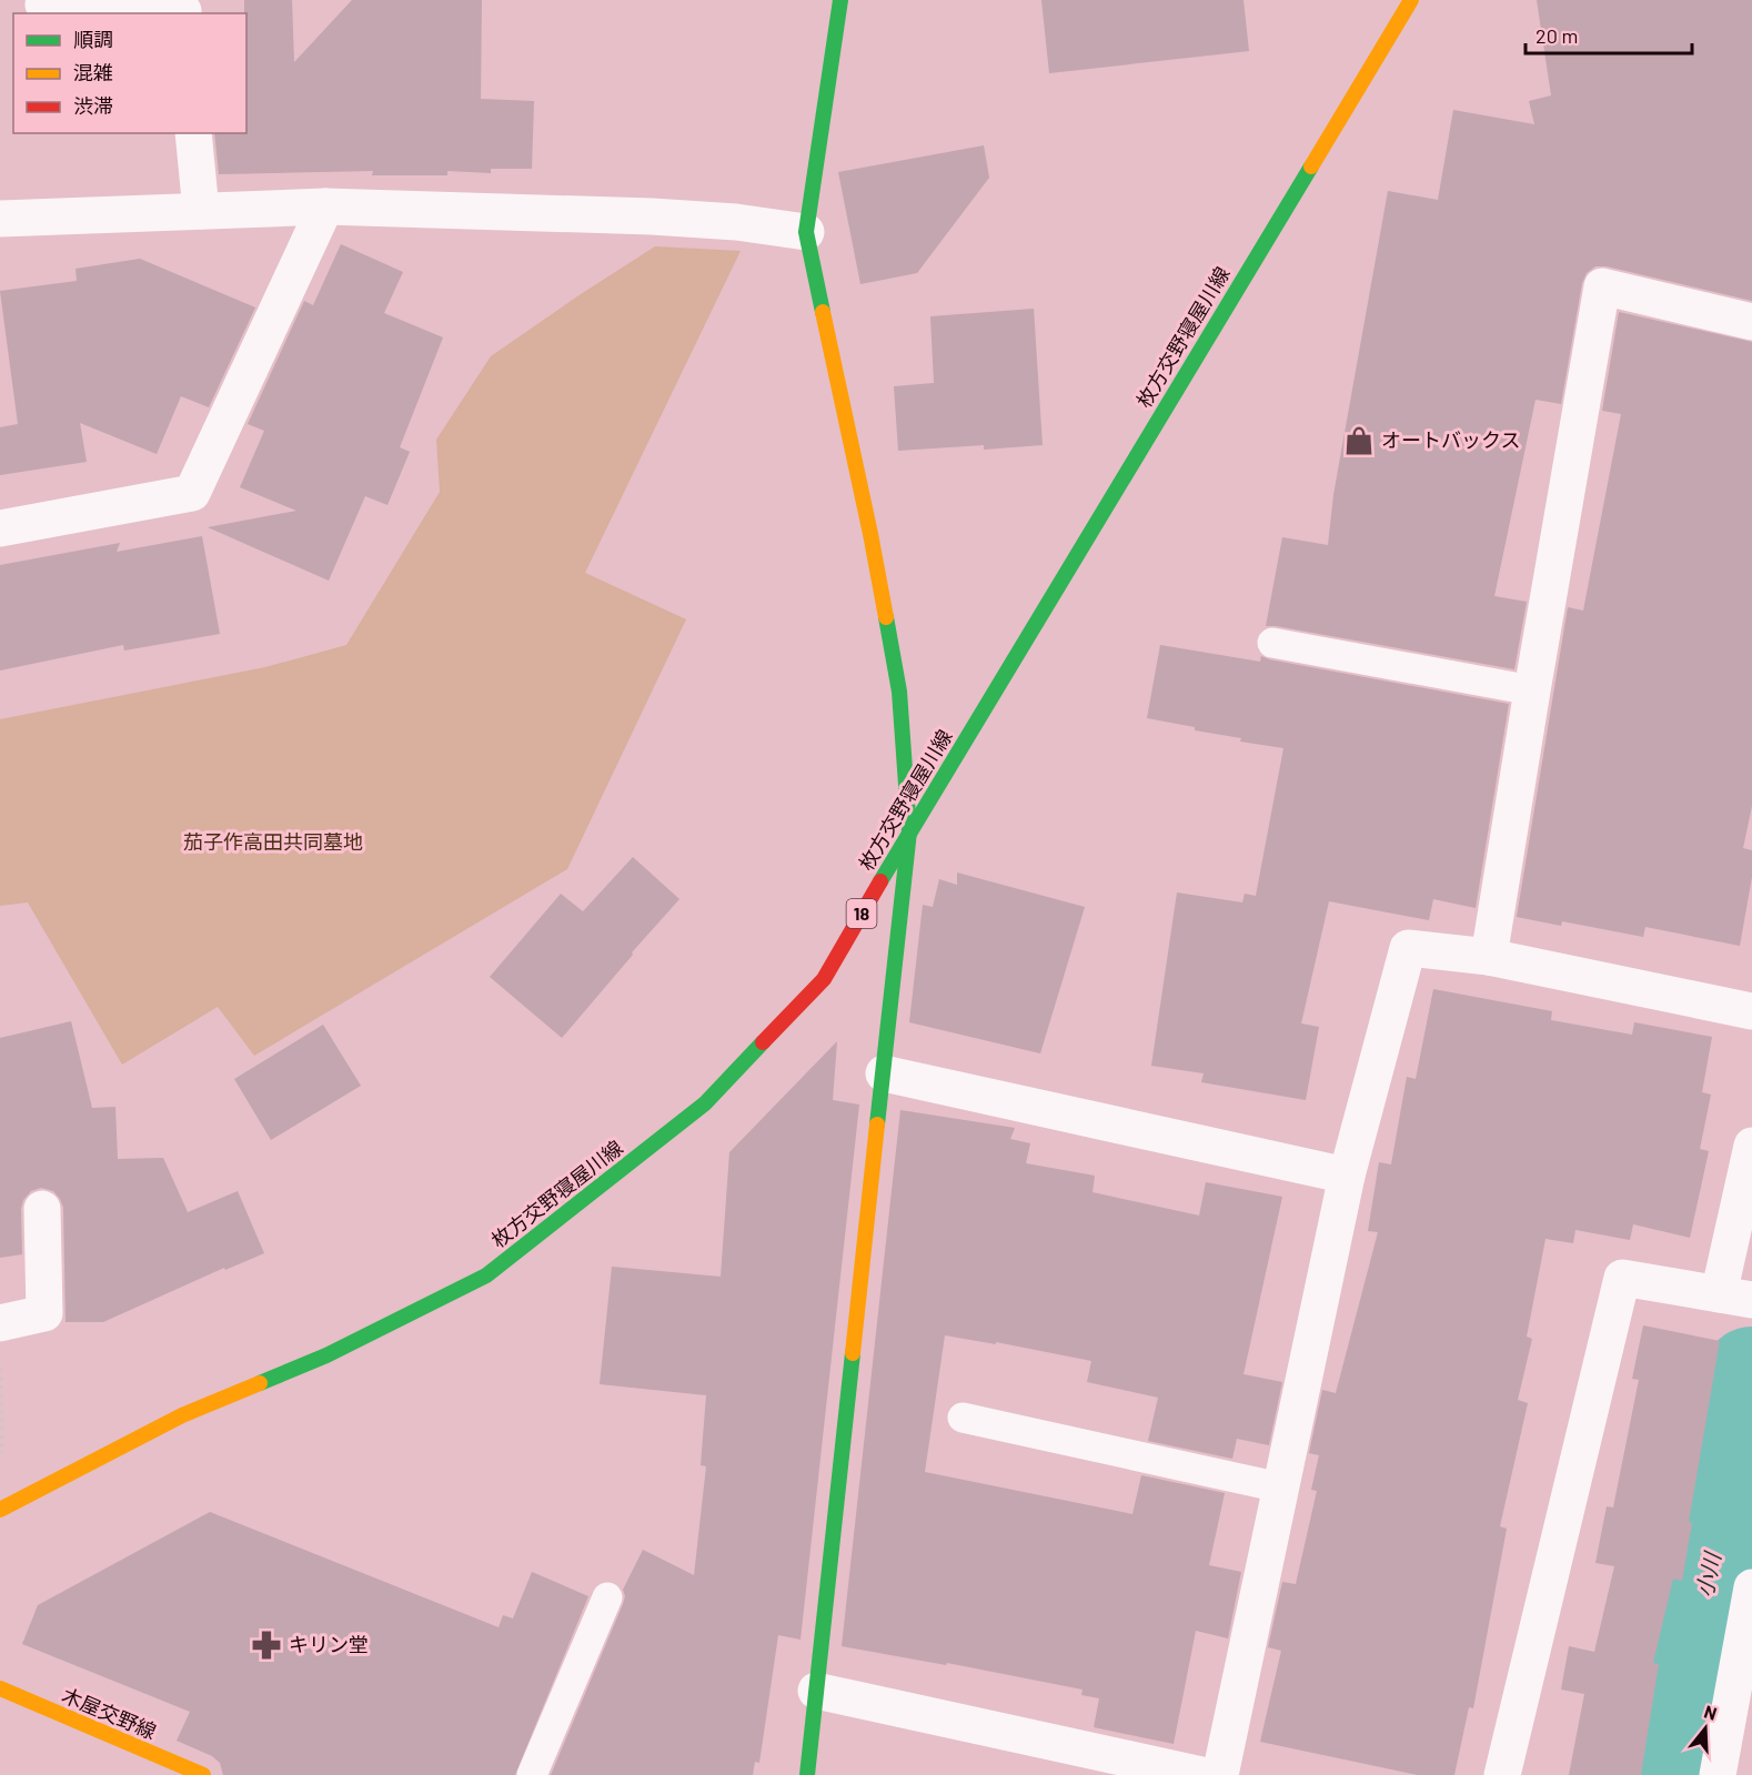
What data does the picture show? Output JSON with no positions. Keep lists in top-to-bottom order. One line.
{"streets":{"main road":["枚方交野寝屋川線","18","木屋交野線"]},"water":["小川"],"parks":["茄子作高田共同墓地"],"places":{"shop":["オートバックス"],"pharmacy":["キリン堂"]},"legend":["順調","混雑","渋滞"],"scale_bar":"20 m","north":"top"}
